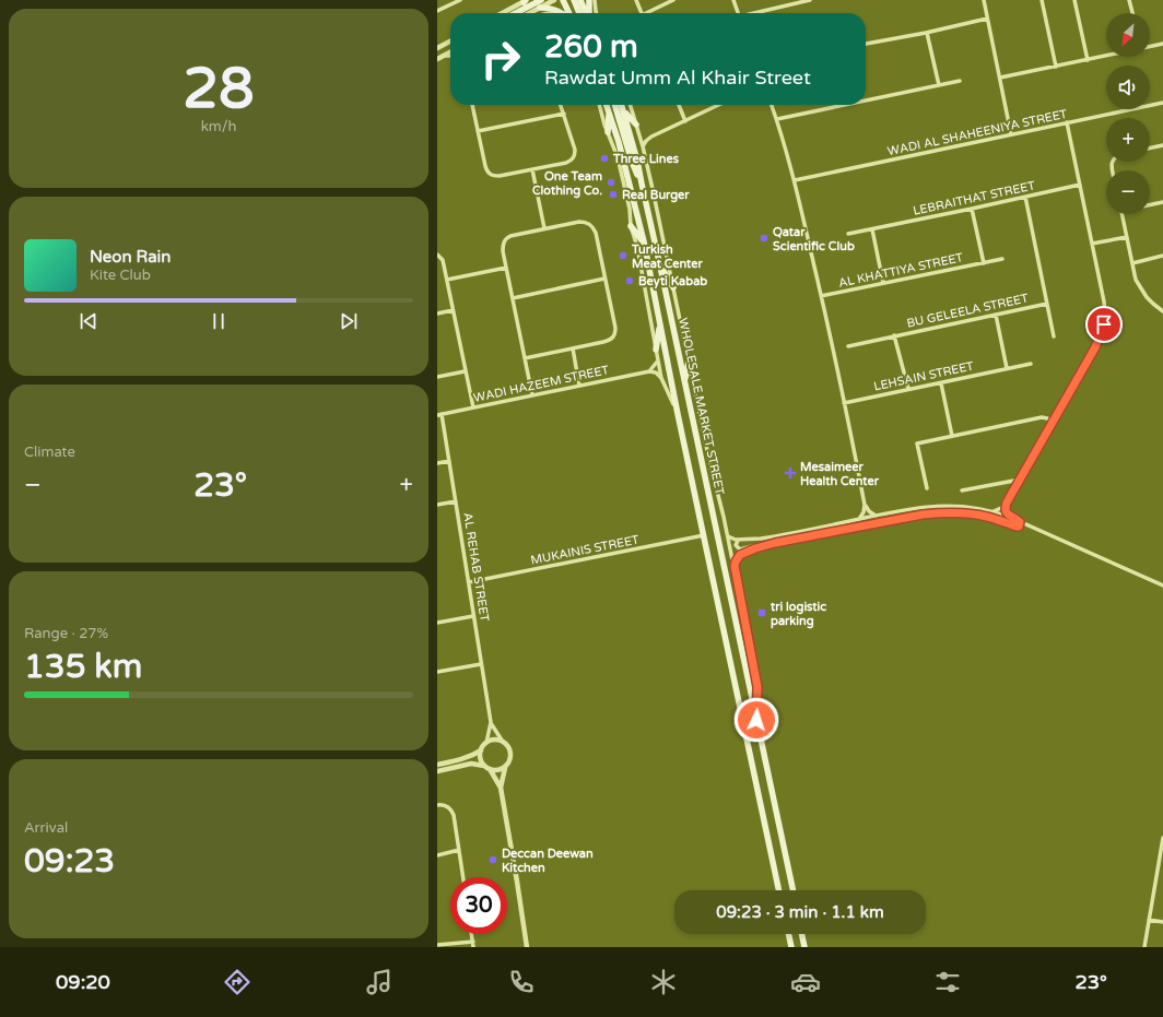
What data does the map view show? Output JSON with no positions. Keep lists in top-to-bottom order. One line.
{"streets":{"main road":["WHOLESALE MARKET STREET"],"street":["WADI AL SHAHEENIYA STREET","LEBRAITHAT STREET","AL KHATTIYA STREET","BU GELEELA STREET","LEHSAIN STREET","WADI HAZEEM STREET","MUKAINIS STREET","AL REHAB STREET"]},"crossings":[["BU GELEELA STREET","LEHSAIN STREET"],["WADI HAZEEM STREET","AL REHAB STREET"],["WHOLESALE MARKET STREET","MUKAINIS STREET"],["MUKAINIS STREET","AL REHAB STREET"]],"places":{"other":["Three Lines","One Team Clothing Co.","Real Burger","Qatar Scientific Club","Turkish Meat Center","Beyti Kabab","Deccan Deewan Kitchen"],"health":["Mesaimeer Health Center"],"transit":["tri logistic parking"]},"north":"bottom left","page":{"tile":[["28","km/h"],"Climate",["Range · 27%","135 km"],["Arrival","09:23"]],"map_buttons":["+","−"],"turn":["260 m","Rawdat Umm Al Khair Street"],"song":["Neon Rain","Kite Club"],"heat":["−","23°","+"],"limit":"30","trip":"09:23 · 3 min · 1.1 km","tabs":["09:20","23°"]}}
